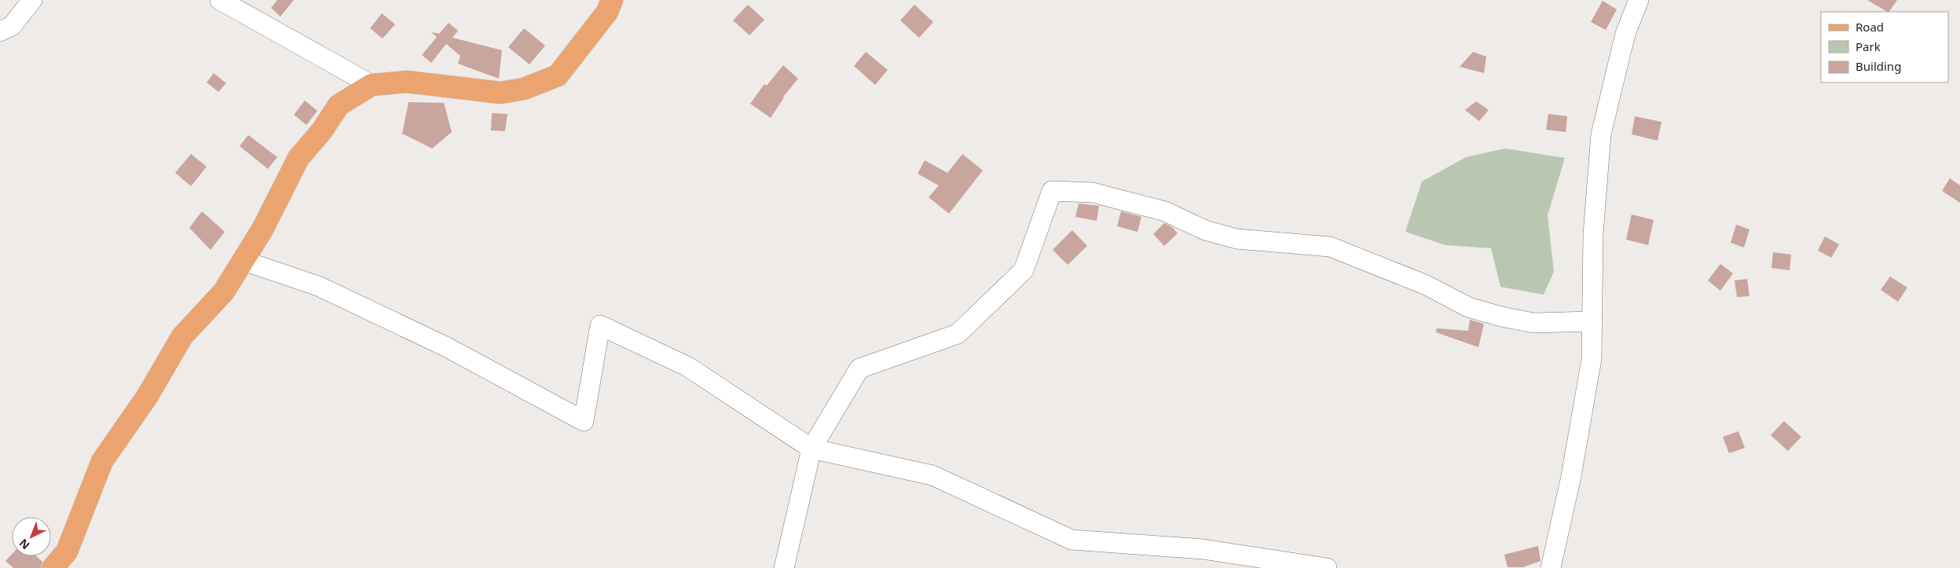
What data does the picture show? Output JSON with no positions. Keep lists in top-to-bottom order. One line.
{"legend":["Road","Park","Building"],"north":"bottom left"}
